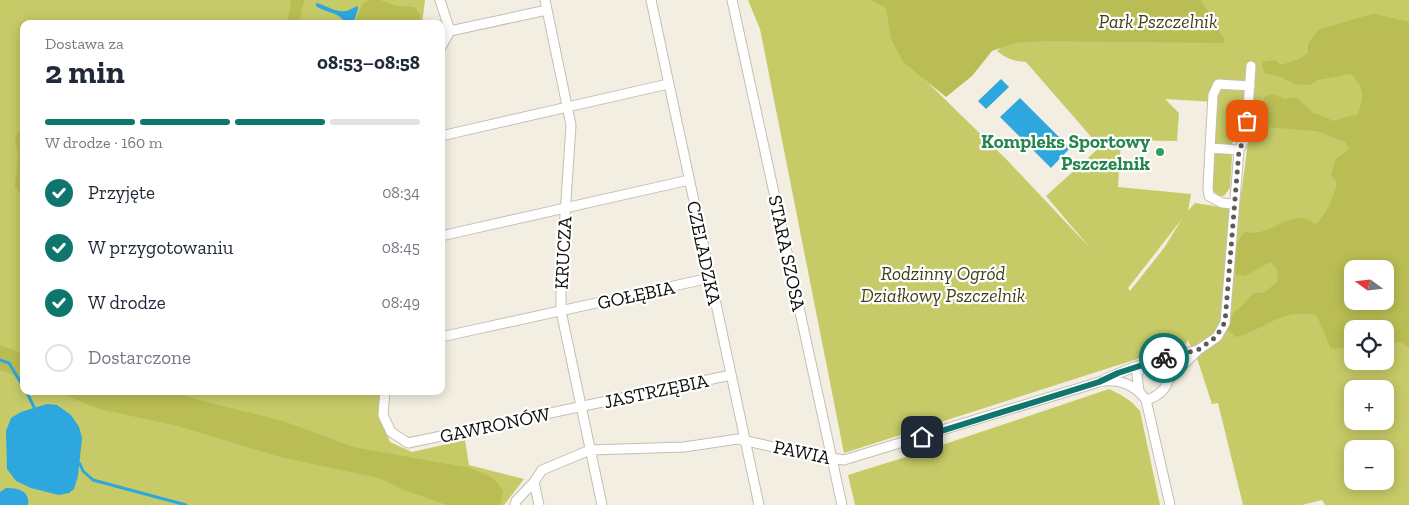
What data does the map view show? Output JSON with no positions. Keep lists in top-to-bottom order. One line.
{"streets":{"street":["KRUCZA","CZELADZKA","STARA SZOSA","GOŁĘBIA","JASTRZĘBIA","GAWRONÓW","PAWIA"]},"crossings":[["KRUCZA","GOŁĘBIA"],["KRUCZA","JASTRZĘBIA"],["KRUCZA","GAWRONÓW"],["KRUCZA","PAWIA"],["CZELADZKA","GOŁĘBIA"],["CZELADZKA","JASTRZĘBIA"],["CZELADZKA","PAWIA"],["STARA SZOSA","PAWIA"],["JASTRZĘBIA","GAWRONÓW"]],"parks":["Park Pszczelnik","Rodzinny Ogród Działkowy Pszczelnik"],"places":["Kompleks Sportowy Pszczelnik"],"north":"left","page":{"heading":["2 min","Dostawa za","08:53–08:58"],"bar":"W drodze · 160 m","list":[["Przyjęte","08:34"],["W przygotowaniu","08:45"],["W drodze","08:49"],"Dostarczone"],"map_buttons":["+","−"]}}
